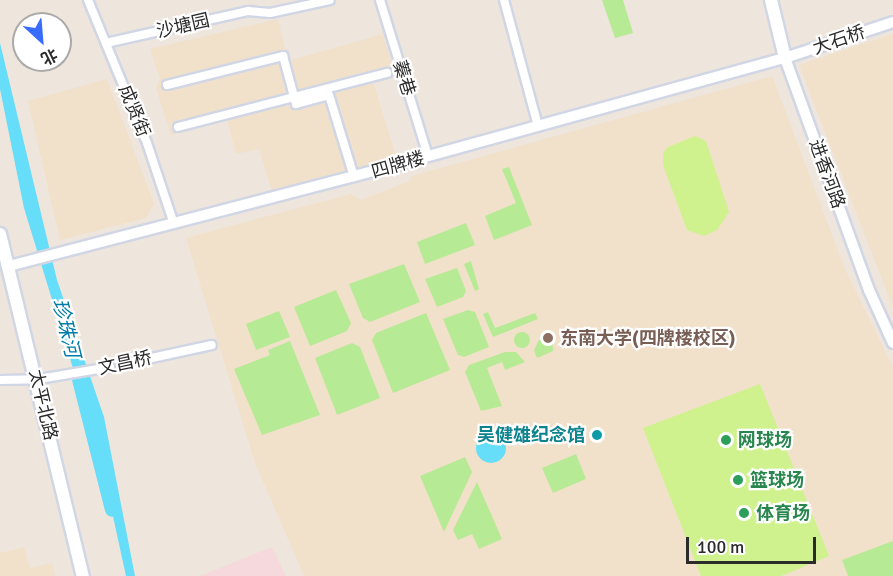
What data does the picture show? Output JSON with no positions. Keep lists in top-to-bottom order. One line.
{"streets":{"main road":["进香河路","太平北路"],"street":["沙塘园","大石桥","蓁巷","成贤街","四牌楼","文昌桥"]},"crossings":[["沙塘园","成贤街"],["大石桥","四牌楼"],["大石桥","进香河路"],["蓁巷","四牌楼"],["成贤街","四牌楼"],["四牌楼","进香河路"],["四牌楼","太平北路"],["文昌桥","太平北路"]],"water":["珍珠河"],"places":["东南大学(四牌楼校区)","吴健雄纪念馆","网球场","篮球场","体育场"],"scale_bar":"100 m","north":"bottom right"}
